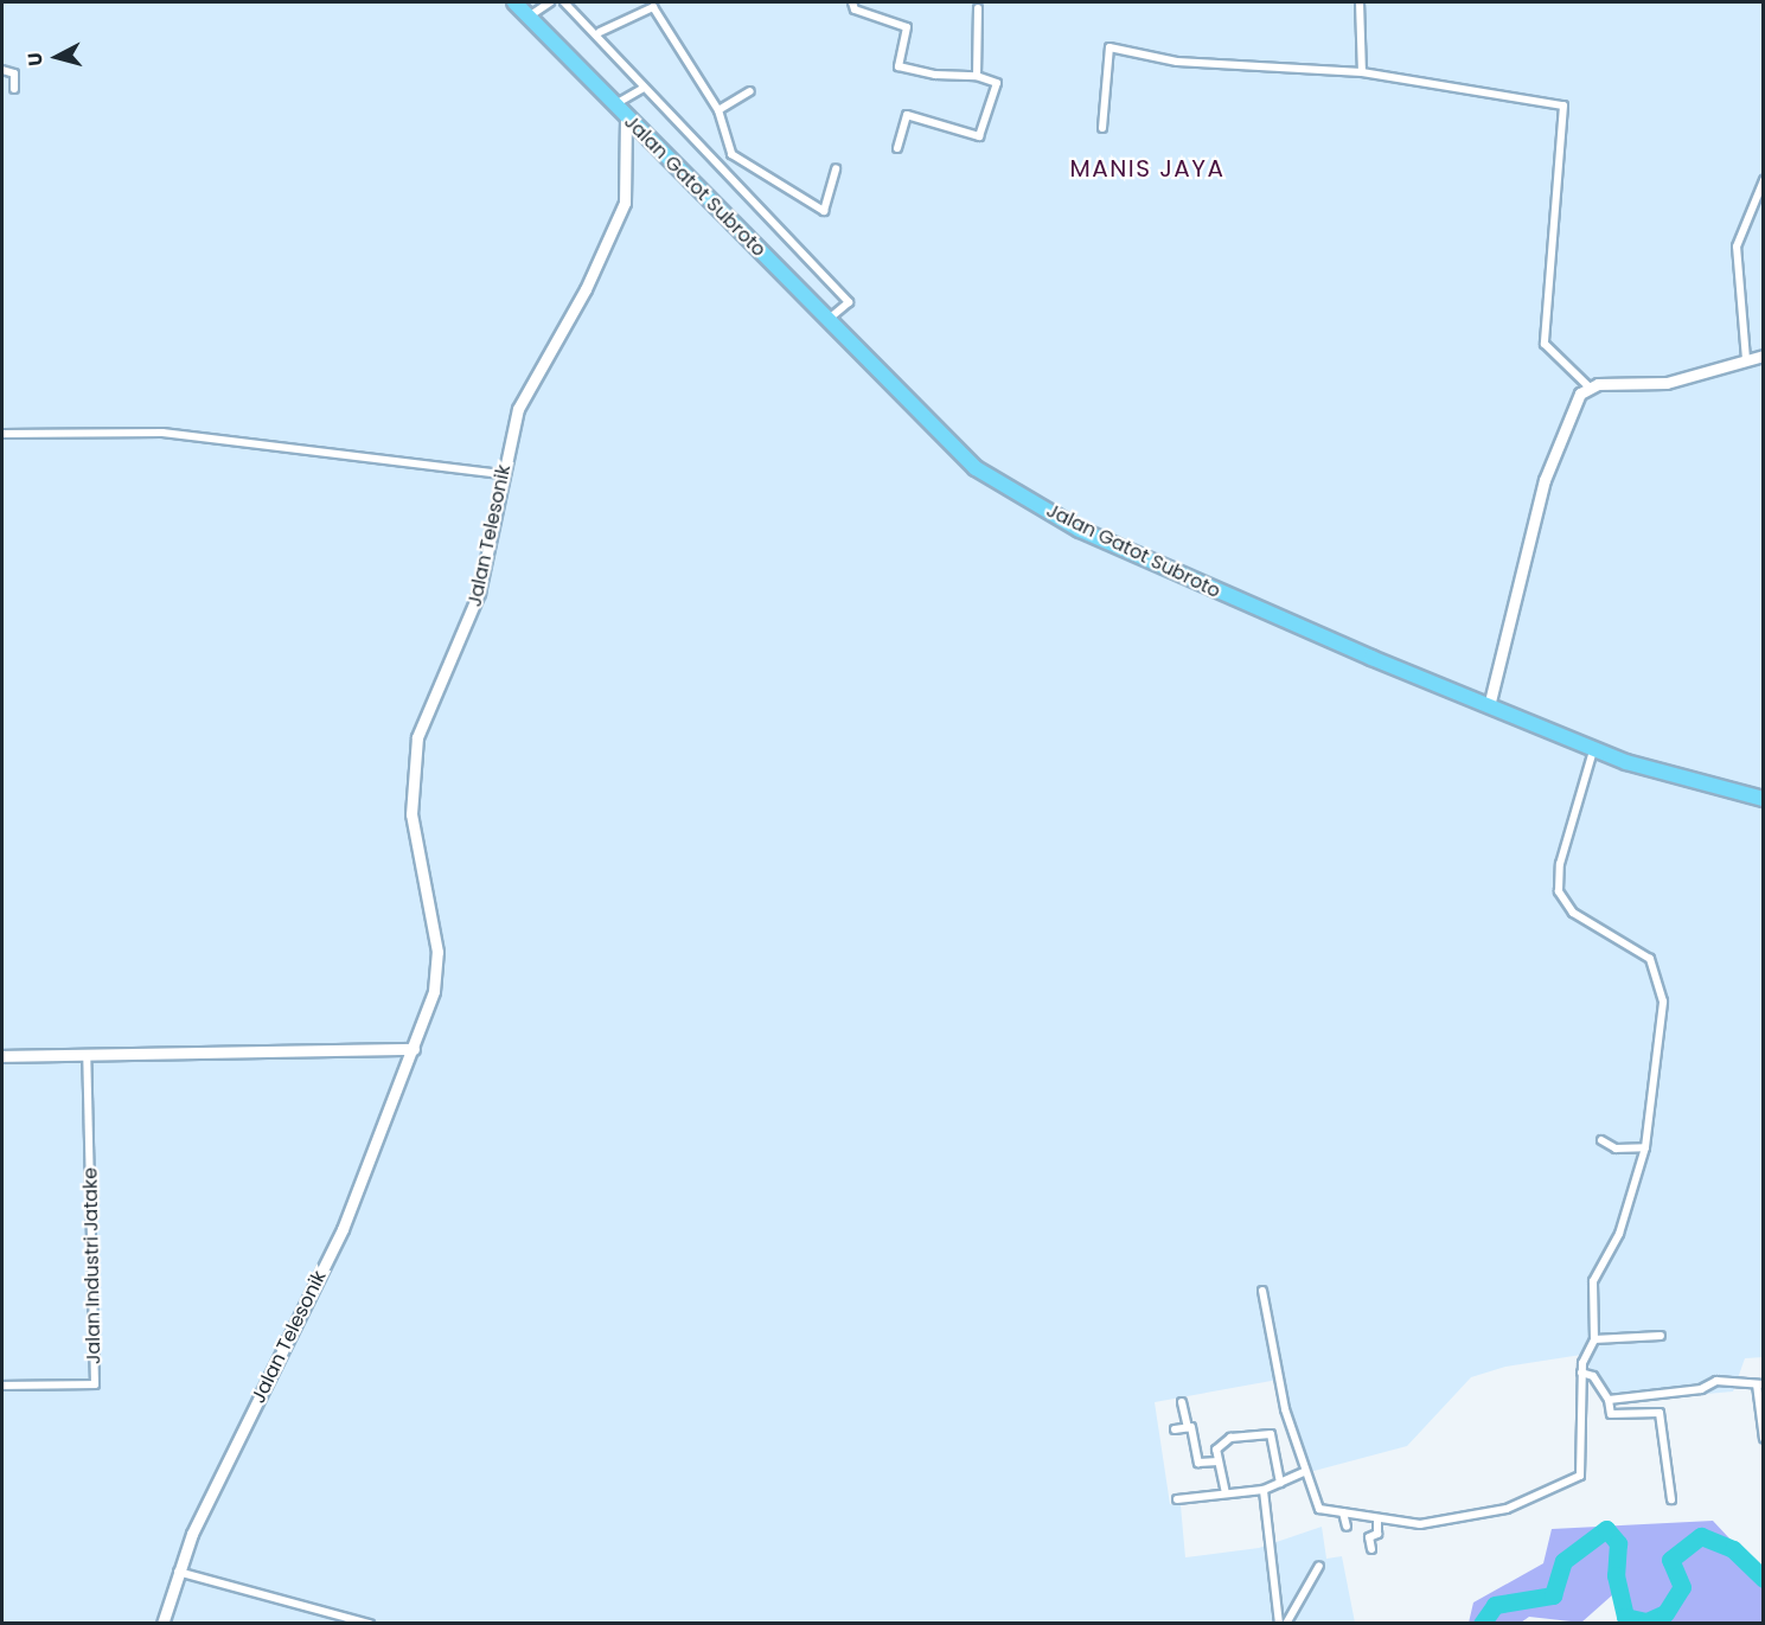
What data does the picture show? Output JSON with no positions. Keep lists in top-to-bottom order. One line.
{"streets":{"highway":["Jalan Gatot Subroto"],"street":["Jalan Telesonik","Jalan Industri Jatake"]},"crossings":[["Jalan Gatot Subroto","Jalan Telesonik"]],"districts":["MANIS JAYA"],"north":"left"}
